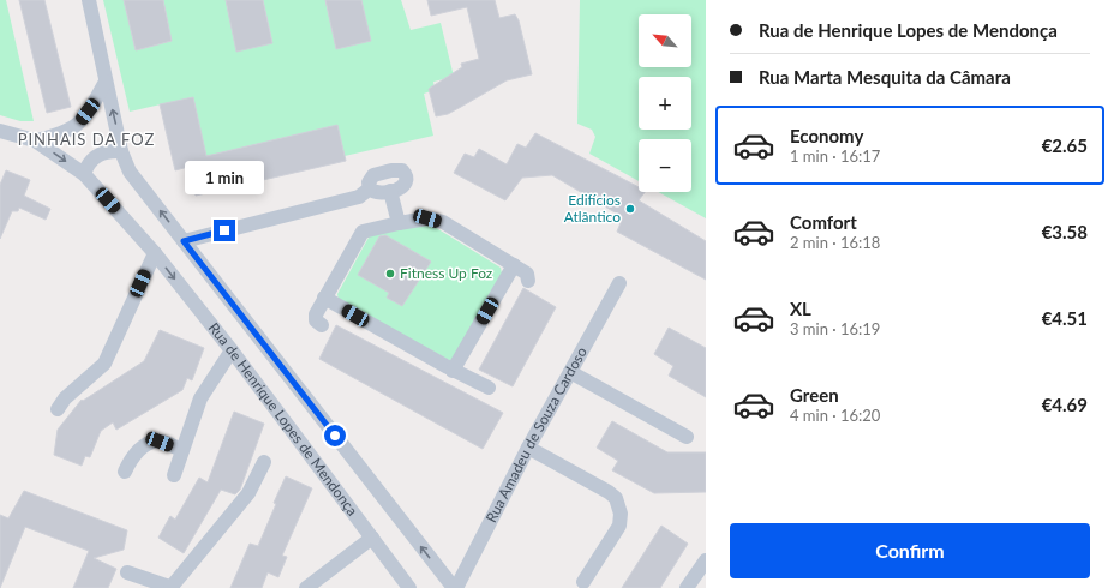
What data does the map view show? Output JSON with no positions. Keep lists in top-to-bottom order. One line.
{"streets":{"street":["Rua de Henrique Lopes de Mendonça","Rua Amadeu de Souza Cardoso"]},"crossings":[["Rua de Henrique Lopes de Mendonça","Rua Amadeu de Souza Cardoso"]],"districts":["PINHAIS DA FOZ"],"places":["Edifícios Atlântico","Fitness Up Foz"],"north":"top left","page":{"banner":["Rua de Henrique Lopes de Mendonça","Rua Marta Mesquita da Câmara"],"map_buttons":["+","−"],"list":[{"name":"Economy","note":"1 min · 16:17","value":"€2.65"},{"name":"Comfort","note":"2 min · 16:18","value":"€3.58"},{"name":"XL","note":"3 min · 16:19","value":"€4.51"},{"name":"Green","note":"4 min · 16:20","value":"€4.69"}],"bubble":"1 min","buttons":"Confirm"}}
